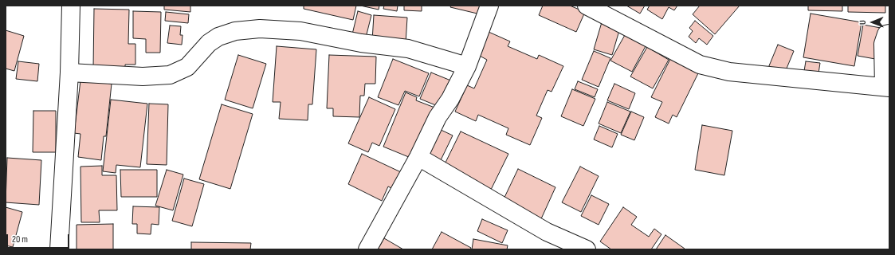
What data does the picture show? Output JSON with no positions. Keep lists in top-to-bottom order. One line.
{"scale_bar":"20 m","north":"left"}
